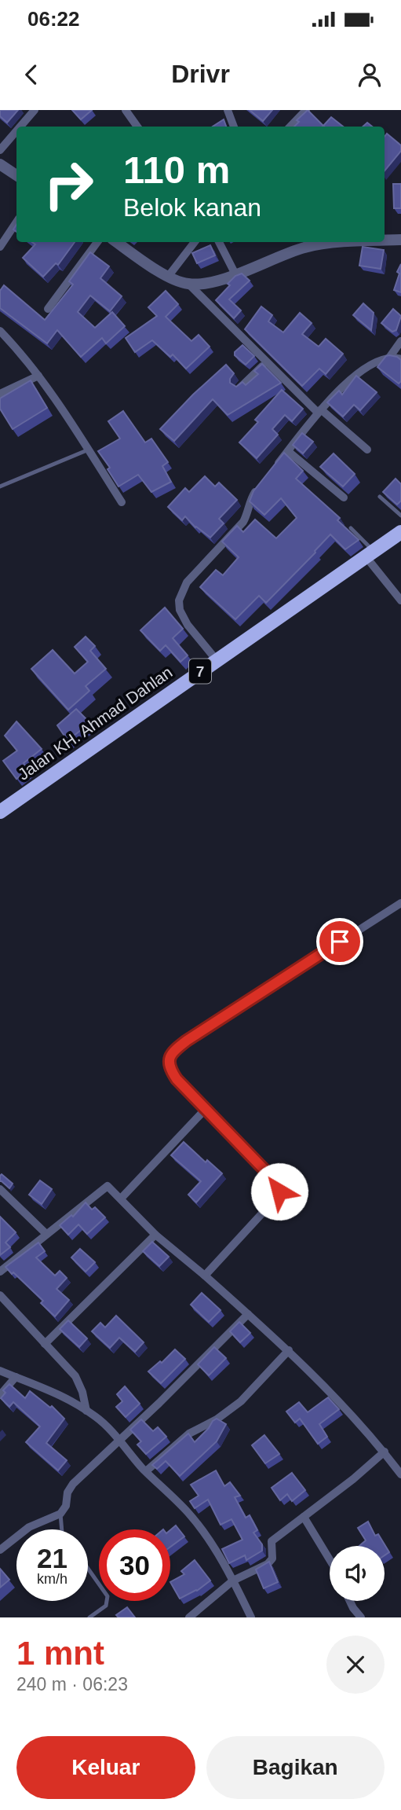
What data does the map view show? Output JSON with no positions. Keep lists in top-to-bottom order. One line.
{"streets":{"highway":["7","Jalan KH. Ahmad Dahlan"]},"page":{"status":"06:22","header":"Drivr","turn":["110 m","Belok kanan"],"speed":"21 km/h","limit":"30","heading":["1 mnt","240 m · 06:23"],"buttons":["Keluar","Bagikan"]}}
